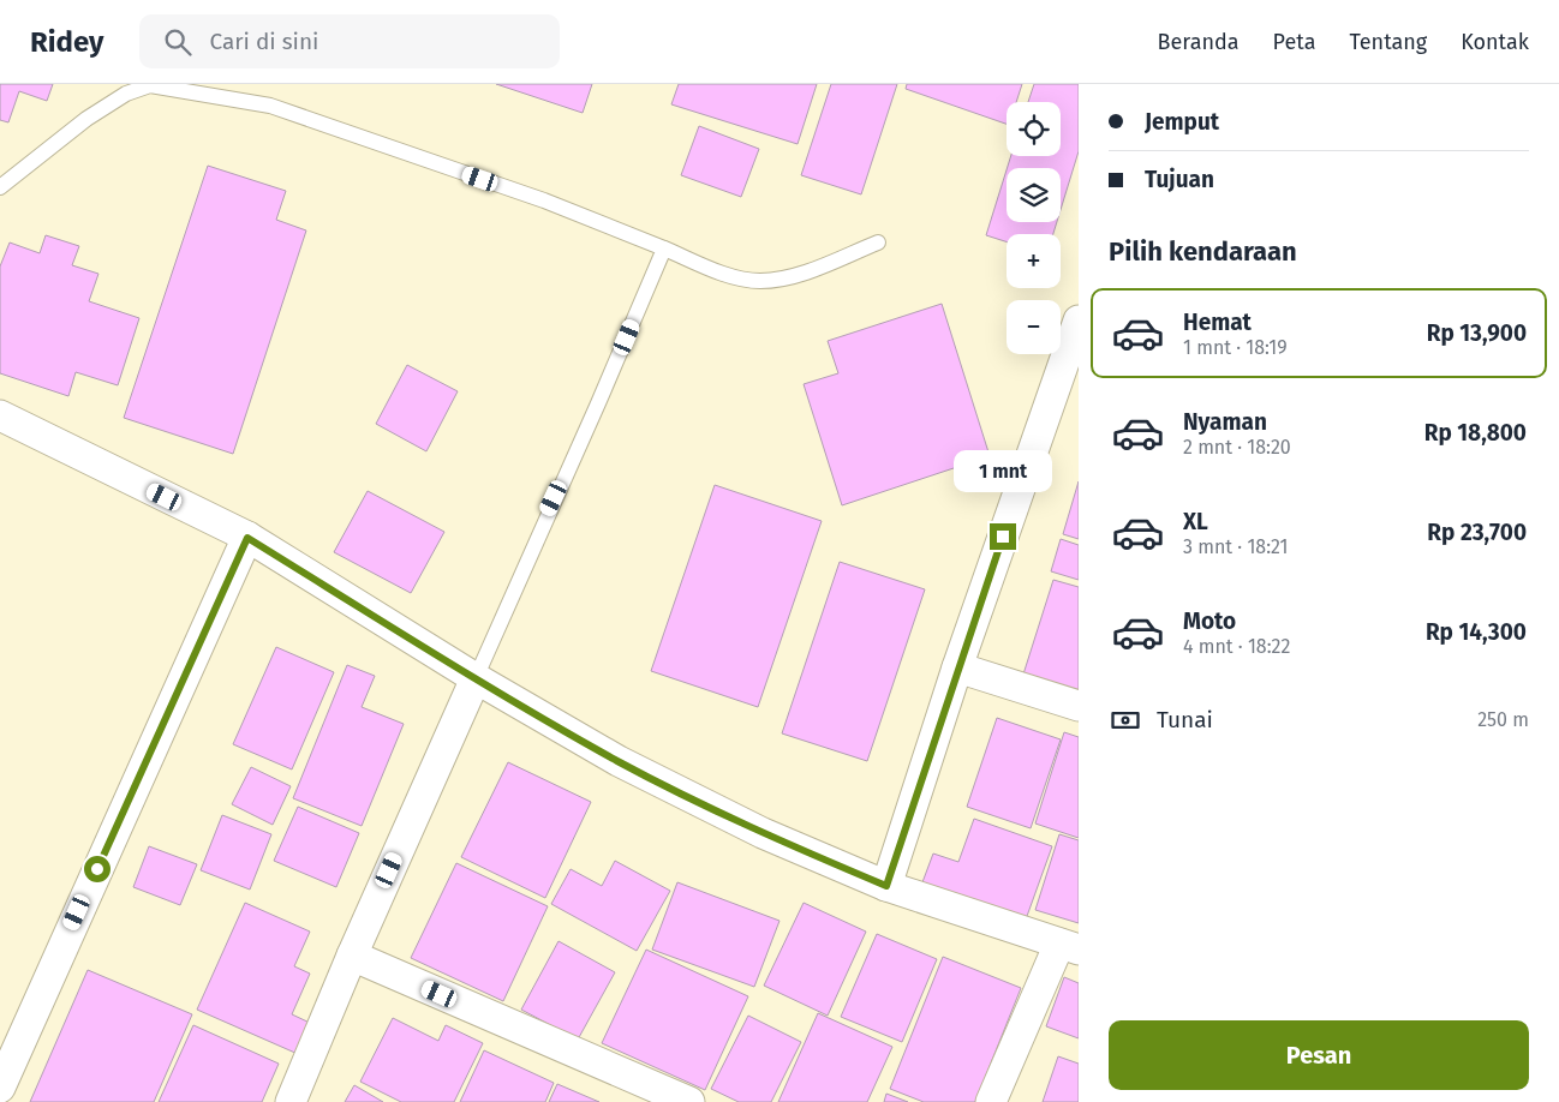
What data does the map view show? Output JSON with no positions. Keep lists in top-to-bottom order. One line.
{"page":{"header":"Ridey","search":"Cari di sini","nav":["Beranda","Peta","Tentang","Kontak"],"banner":["Jemput","Tujuan"],"map_buttons":["+","−"],"heading":"Pilih kendaraan","list":[{"name":"Hemat","note":"1 mnt · 18:19","value":"Rp 13,900"},{"name":"Nyaman","note":"2 mnt · 18:20","value":"Rp 18,800"},{"name":"XL","note":"3 mnt · 18:21","value":"Rp 23,700"},{"name":"Moto","note":"4 mnt · 18:22","value":"Rp 14,300"}],"bubble":"1 mnt","pay":["Tunai","250 m"],"buttons":"Pesan"}}
